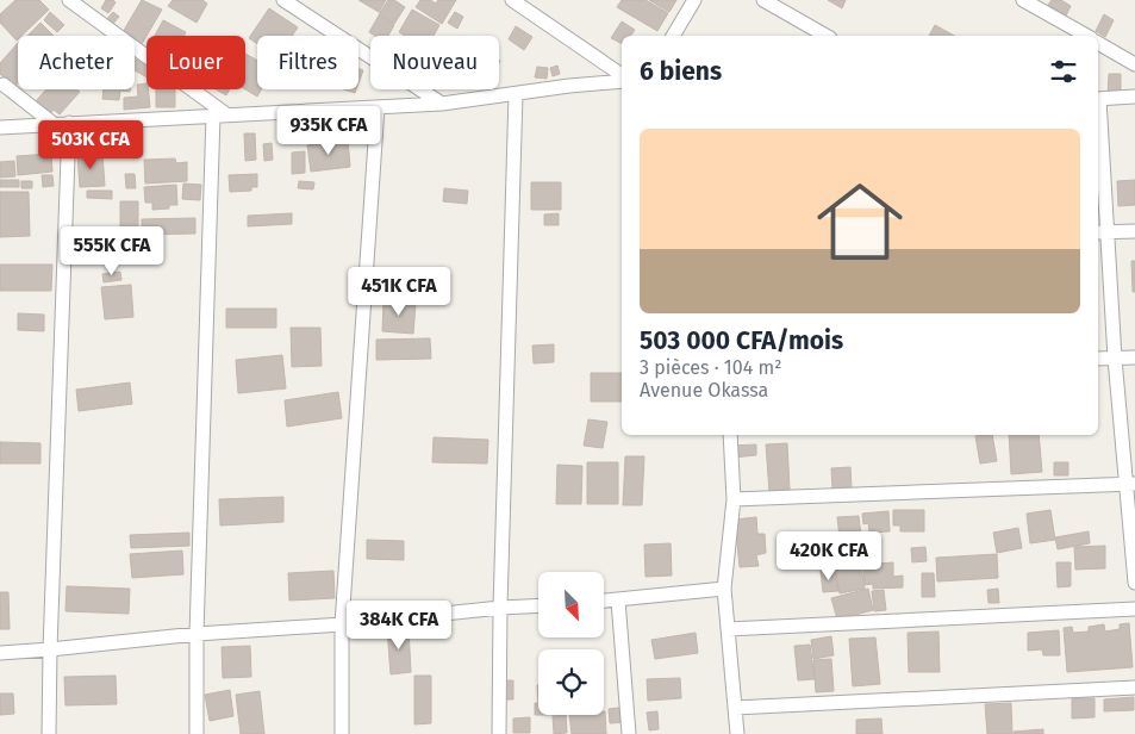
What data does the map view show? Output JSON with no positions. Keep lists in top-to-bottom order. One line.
{"north":"bottom right","page":{"chip":["Acheter","Louer","Filtres","Nouveau"],"heading":"6 biens","price":["935K CFA","503K CFA","555K CFA","451K CFA","420K CFA","384K CFA"],"list":[{"name":"503 000 CFA/mois","note":"3 pièces · 104 m² · Avenue Okassa"}]}}
